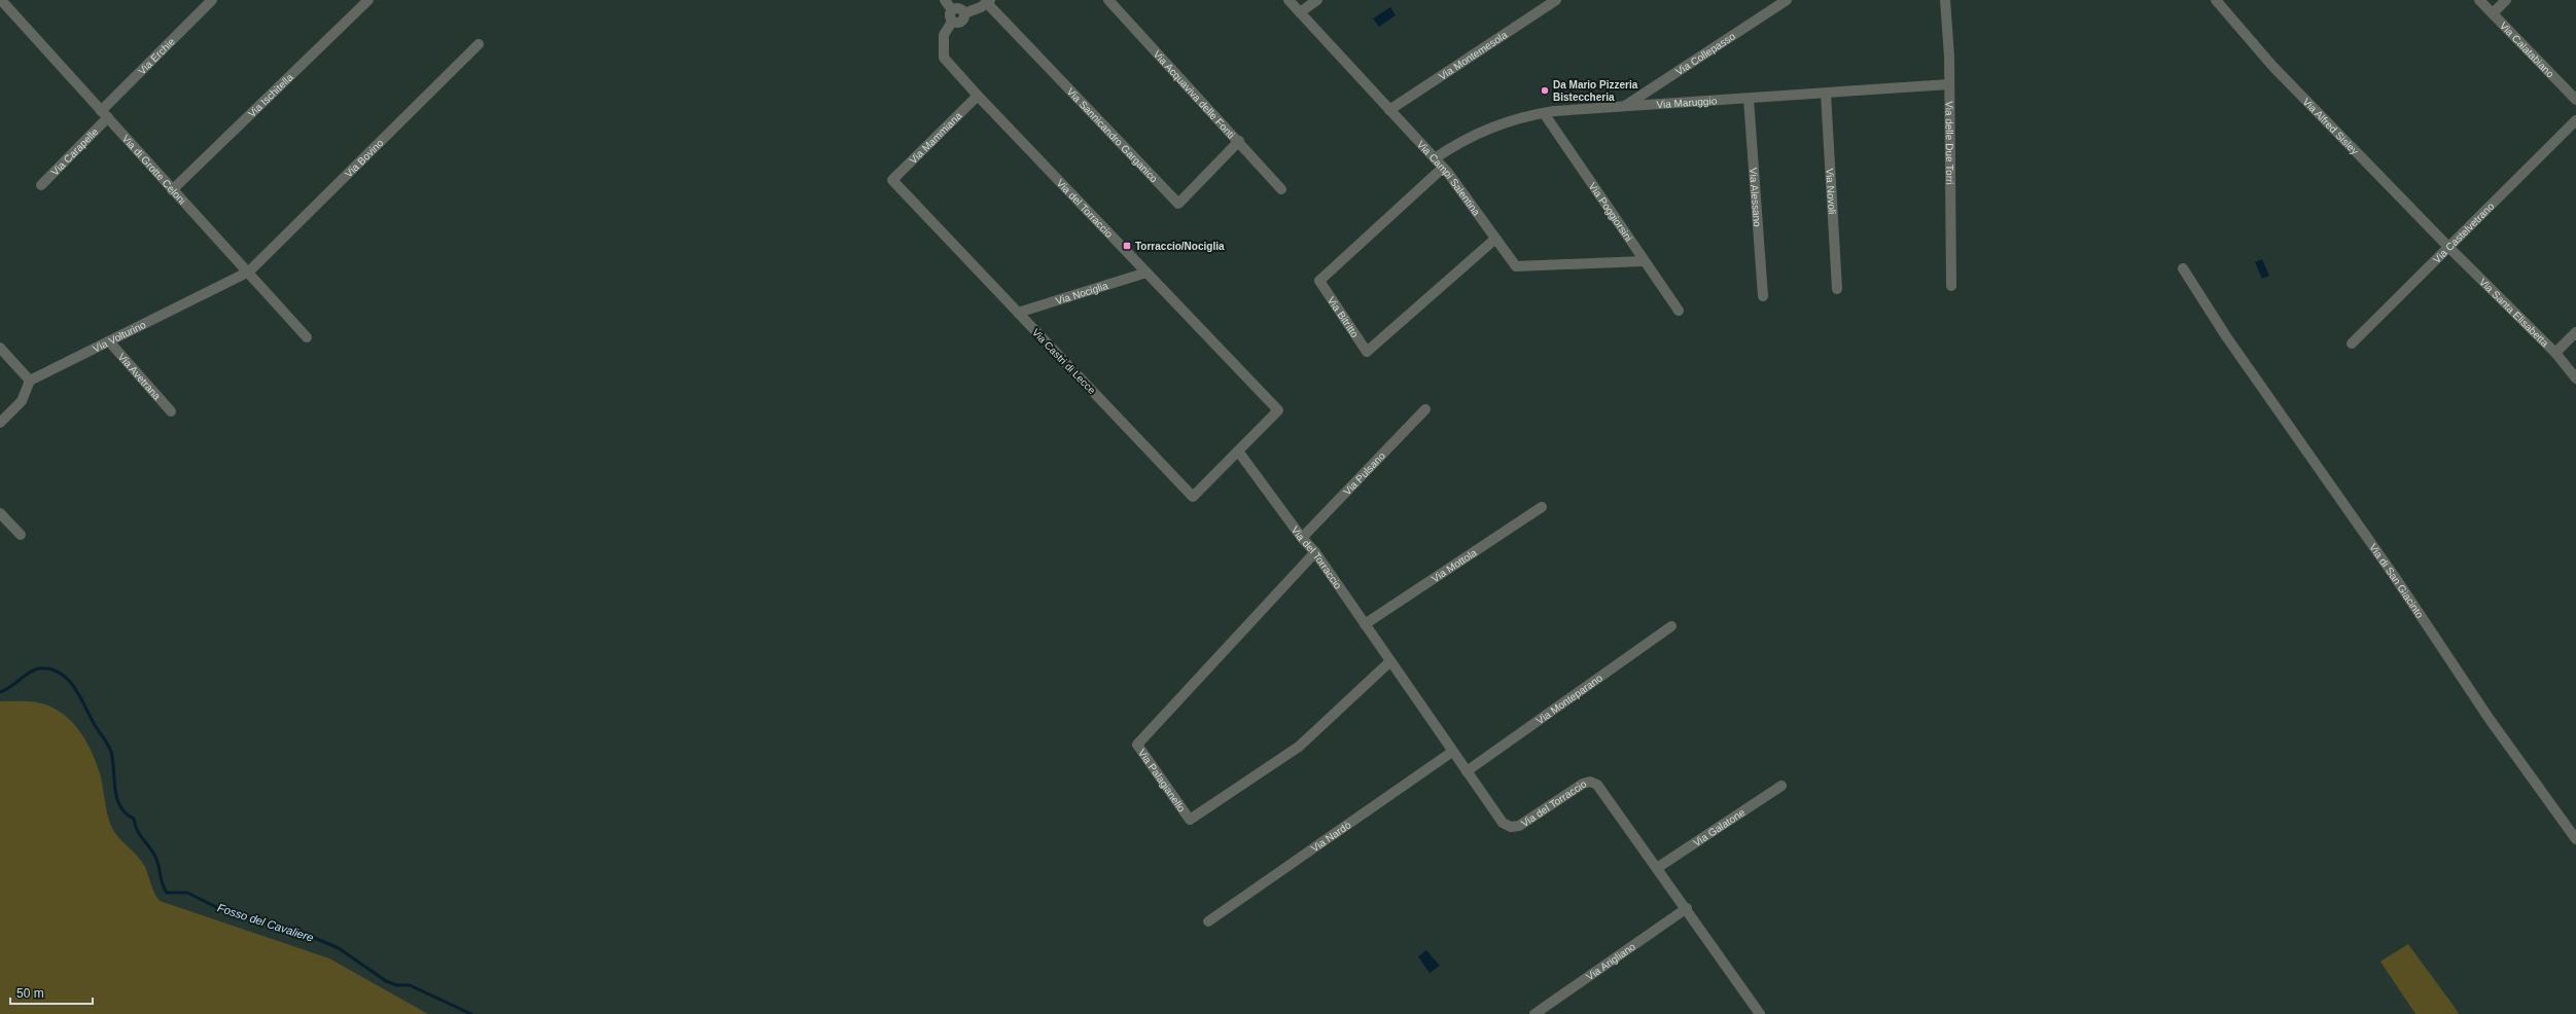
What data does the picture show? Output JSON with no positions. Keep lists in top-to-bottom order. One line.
{"streets":{"street":["Via Calatabiano","Via Collepasso","Via Erchie","Via Montemesola","Via Acquaviva delle Fonti","Via Ischitella","Via Maruggio","Via Alfred Sisley","Via Sannicandro Garganico","Via Mammiana","Via delle Due Torri","Via Carapelle","Via Bovino","Via di Grotte Celoni","Via Campi Salentina","Via Novoli","Via Alessano","Via del Torraccio","Via Poggiorsini","Via Castelvetrano","Via Nociglia","Via Santa Elisabetta","Via Bitritto","Via Volturino","Via Castri di Lecce","Via Avetrana","Via Pulsano","Via Mottola","Via di San Giacinto","Via Monteparano","Via Palagianello","Via Galatone","Via Nardò","Via Arigliano"]},"crossings":[["Via Collepasso","Via Maruggio"],["Via Erchie","Via Carapelle"],["Via Erchie","Via di Grotte Celoni"],["Via Montemesola","Via Campi Salentina"],["Via Acquaviva delle Fonti","Via Sannicandro Garganico"],["Via Ischitella","Via di Grotte Celoni"],["Via Maruggio","Via delle Due Torri"],["Via Maruggio","Via Campi Salentina"],["Via Maruggio","Via Novoli"],["Via Maruggio","Via Alessano"],["Via Maruggio","Via Poggiorsini"],["Via Alfred Sisley","Via Castelvetrano"],["Via Alfred Sisley","Via Santa Elisabetta"],["Via Mammiana","Via del Torraccio"],["Via Mammiana","Via Castri di Lecce"],["Via Carapelle","Via di Grotte Celoni"],["Via Bovino","Via di Grotte Celoni"],["Via Bovino","Via Volturino"],["Via di Grotte Celoni","Via Volturino"],["Via Campi Salentina","Via Poggiorsini"],["Via Campi Salentina","Via Bitritto"],["Via del Torraccio","Via Nociglia"],["Via del Torraccio","Via Castri di Lecce"],["Via del Torraccio","Via Pulsano"],["Via del Torraccio","Via Mottola"],["Via del Torraccio","Via Monteparano"],["Via del Torraccio","Via Palagianello"],["Via del Torraccio","Via Galatone"],["Via del Torraccio","Via Nardò"],["Via del Torraccio","Via Arigliano"],["Via Castelvetrano","Via Santa Elisabetta"],["Via Nociglia","Via Castri di Lecce"],["Via Volturino","Via Avetrana"]],"water":["Fosso del Cavaliere"],"places":{"other":["Da Mario Pizzeria Bisteccheria"],"transit":["Torraccio/Nociglia"]},"scale_bar":"50 m"}
